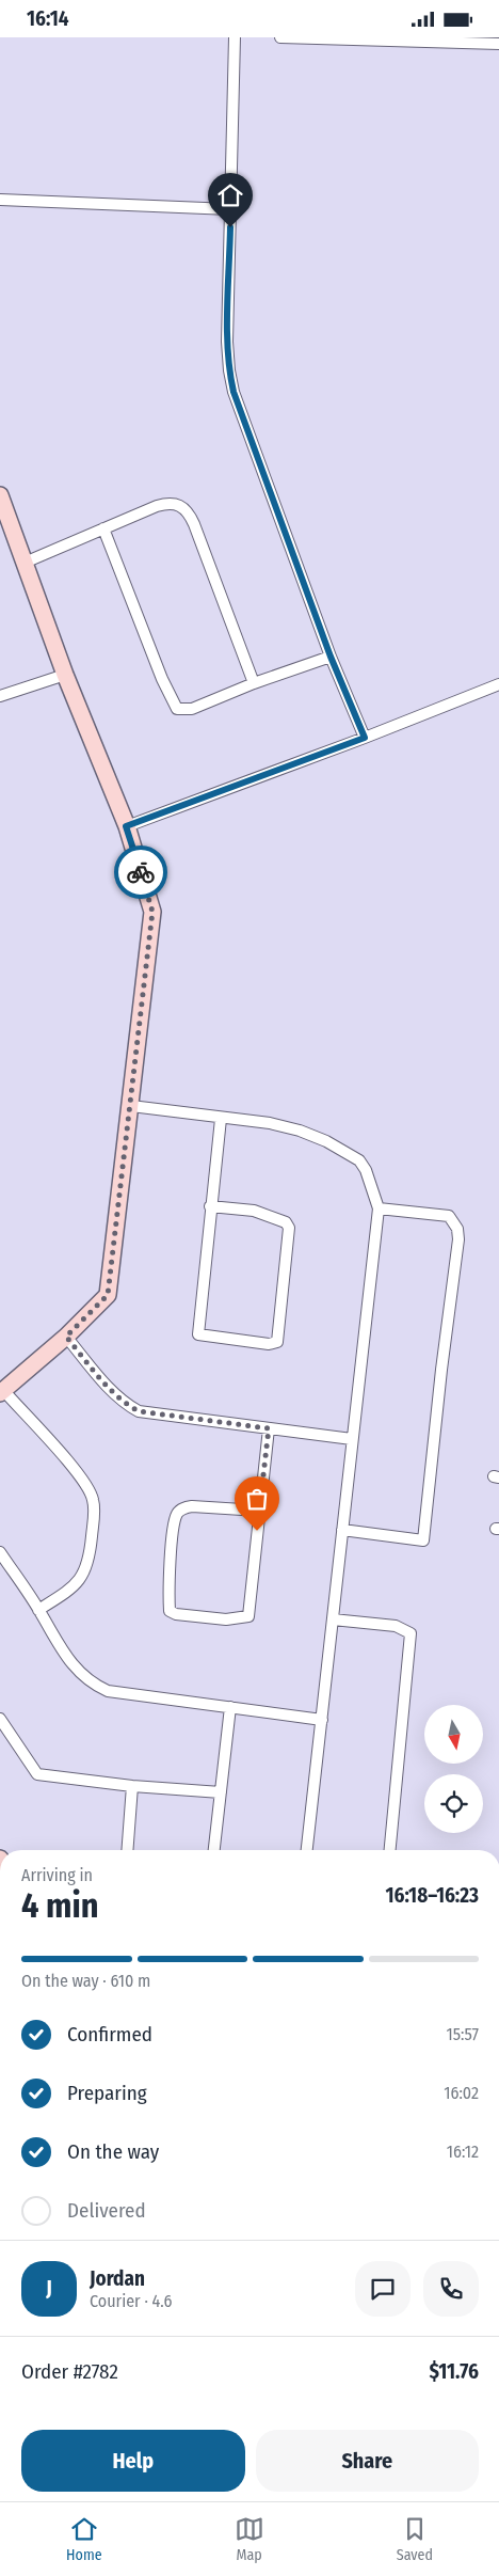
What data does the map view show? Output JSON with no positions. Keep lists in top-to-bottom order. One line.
{"north":"bottom","page":{"status":"16:14","heading":["4 min","Arriving in","16:18–16:23"],"panel":["Jordan","Courier · 4.6","Order #2782","$11.76"],"bar":"On the way · 610 m","list":[["Confirmed","15:57"],["Preparing","16:02"],["On the way","16:12"],"Delivered"],"round":"J","buttons":["Help","Share"],"tabs":["Home","Map","Saved"]}}
